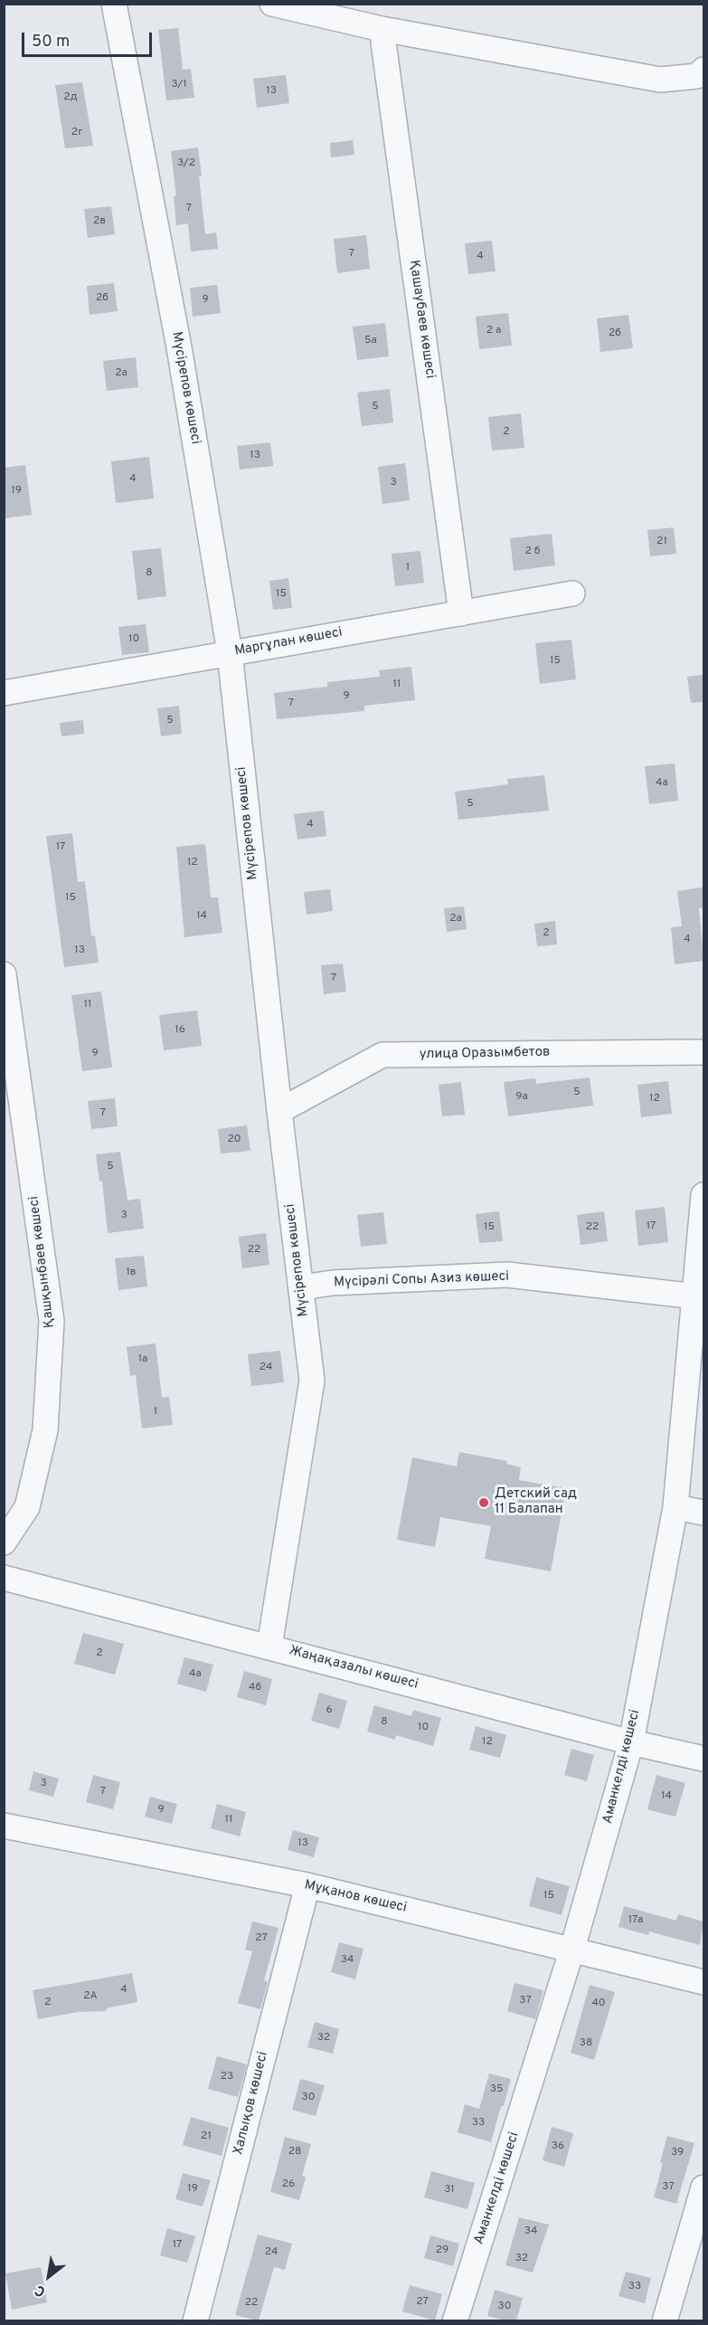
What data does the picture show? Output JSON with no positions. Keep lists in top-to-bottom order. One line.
{"streets":{"street":["Қашаубаев көшесі","Мүсірепов көшесі","Маргұлан көшесі","улица Оразымбетов","Қашқынбаев көшесі","Мүсірәлі Сопы Азиз көшесі","Жаңақазалы көшесі","Аманкелді көшесі","Мұқанов көшесі","Халықов көшесі"]},"crossings":[["Қашаубаев көшесі","Маргұлан көшесі"],["Мүсірепов көшесі","Маргұлан көшесі"],["Мүсірепов көшесі","улица Оразымбетов"],["Мүсірепов көшесі","Мүсірәлі Сопы Азиз көшесі"],["Мүсірепов көшесі","Жаңақазалы көшесі"],["Мүсірәлі Сопы Азиз көшесі","Аманкелді көшесі"],["Жаңақазалы көшесі","Аманкелді көшесі"],["Аманкелді көшесі","Мұқанов көшесі"],["Мұқанов көшесі","Халықов көшесі"]],"places":["Детский сад 11 Балапан"],"house_numbers":["3/1","13","2д","2г","3/2","7","2в","7","4","2б","9","2 а","2б","5а","2а","5","2","13","4","3","19","21","2 б","1","8","15","10","15","11","9","7","5","4а","5","4","17","12","15","14","2а","2","4","13","7","11","16","9","5","9а","12","7","20","5","3","17","15","22","22","1в","1а","24","1","2","4а","4б","6","8","10","12","3","7","14","9","11","13","15","17а","27","34","4","2А","37","2","40","32","38","23","35","30","33","21","36","28","39","26","37","19","31","34","17","29","24","32","33","27","22","30"],"scale_bar":"50 m","north":"bottom left"}
